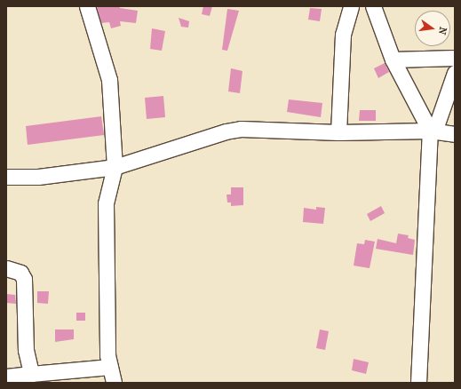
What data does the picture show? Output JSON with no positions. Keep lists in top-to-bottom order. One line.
{"north":"right"}
